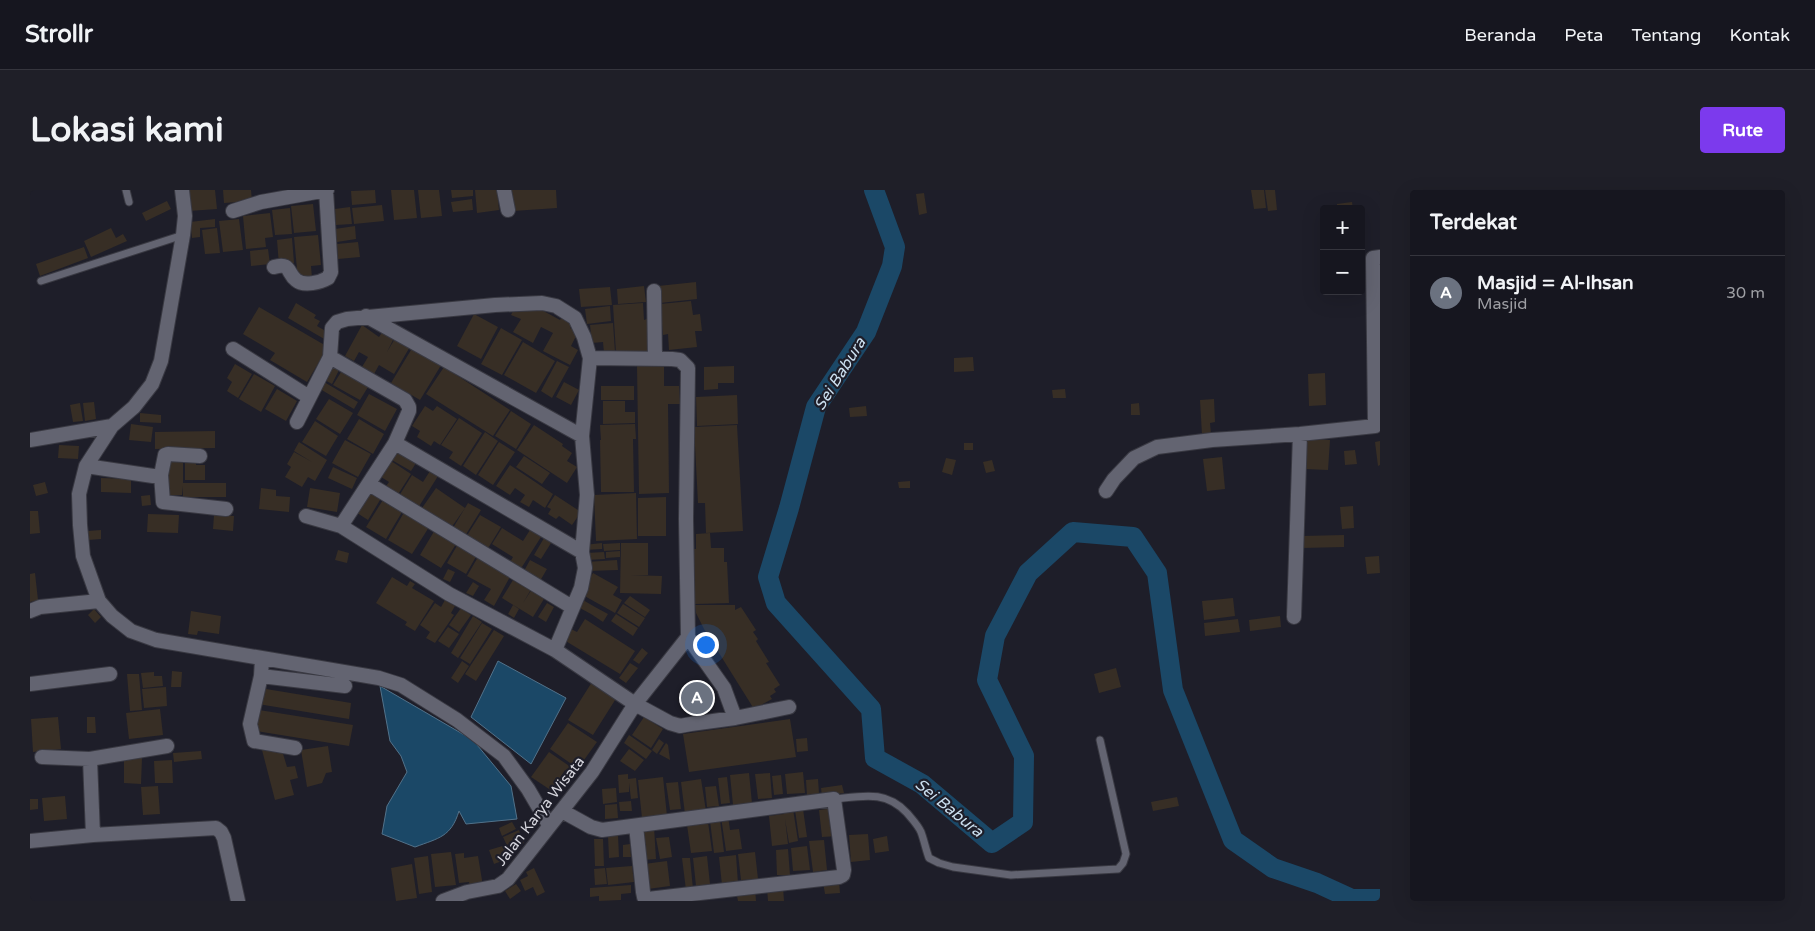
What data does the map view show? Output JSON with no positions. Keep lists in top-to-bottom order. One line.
{"streets":{"street":["Jalan Karya Wisata"]},"water":["Sei Babura"],"page":{"header":"Strollr","nav":["Beranda","Peta","Tentang","Kontak"],"buttons":"Rute","title":"Lokasi kami","heading":"Terdekat","map_buttons":["+","−"],"list":[{"mark":"A","name":"Masjid = Al-Ihsan","note":"Masjid","value":"30 m"}],"pins":"A"}}
